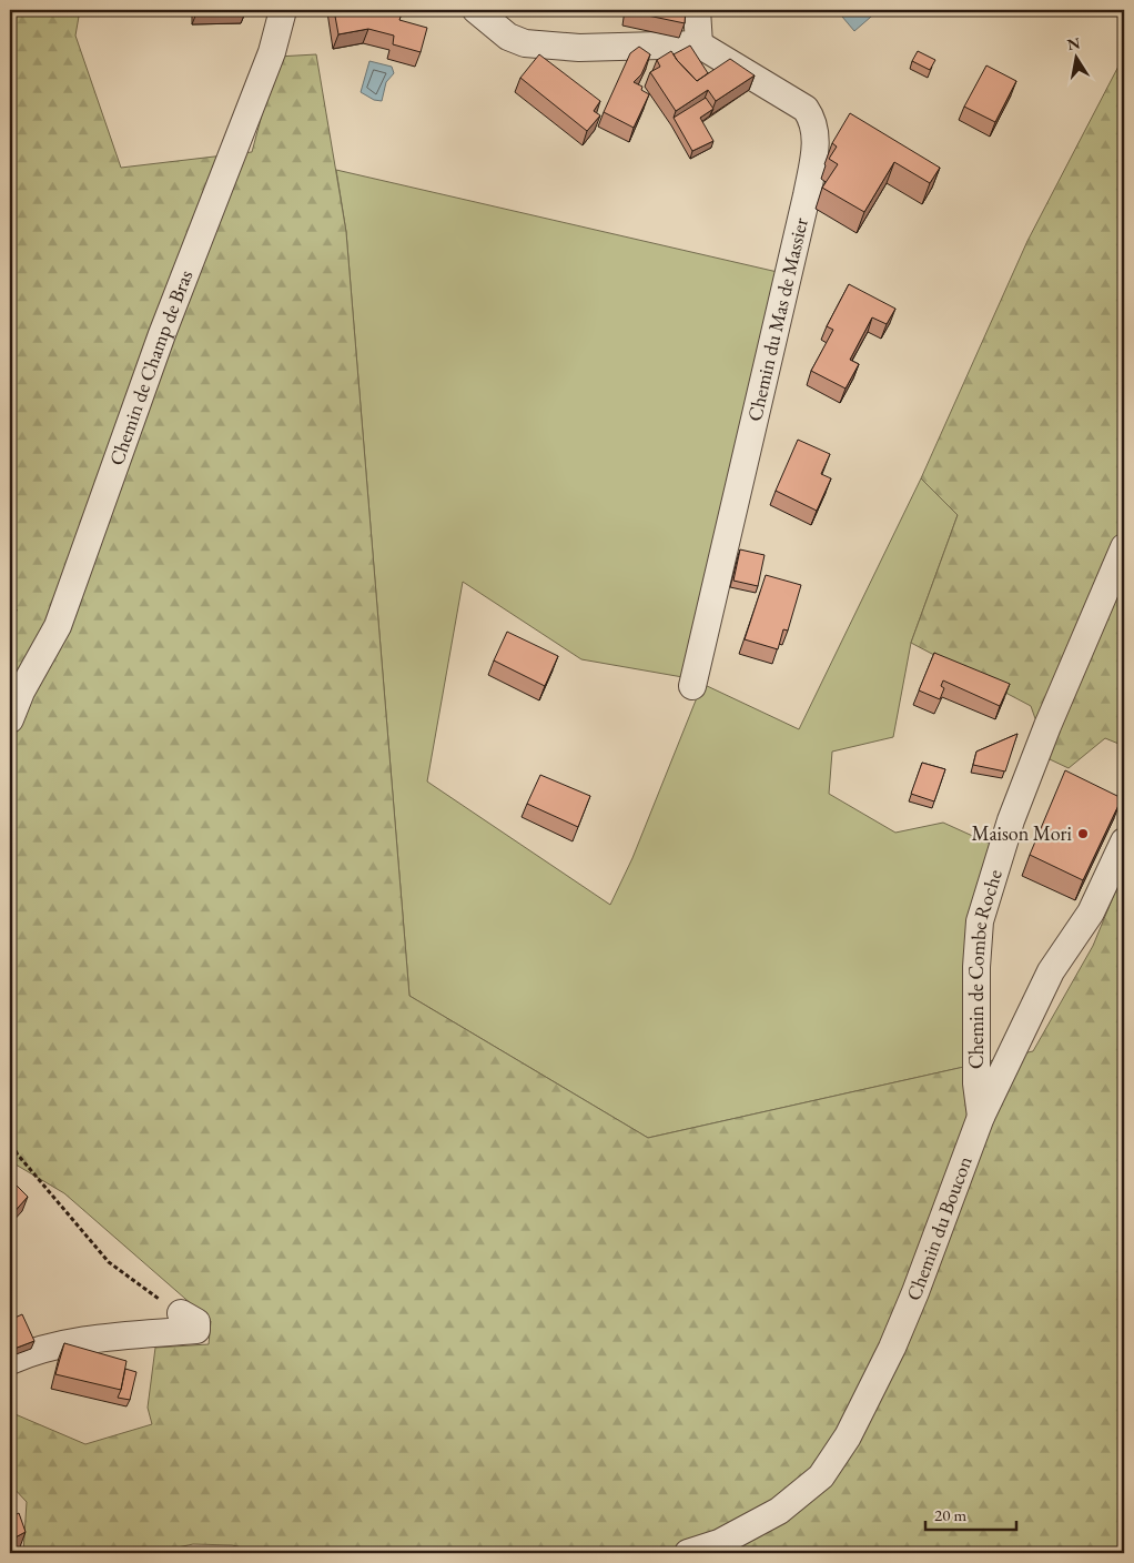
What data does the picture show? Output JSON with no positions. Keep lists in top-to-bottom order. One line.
{"streets":{"street":["Chemin du Mas de Massier","Chemin de Champ de Bras","Chemin de Combe Roche","Chemin du Boucon"]},"crossings":[["Chemin de Combe Roche","Chemin du Boucon"]],"places":["Maison Mori"],"scale_bar":"20 m","north":"top"}
